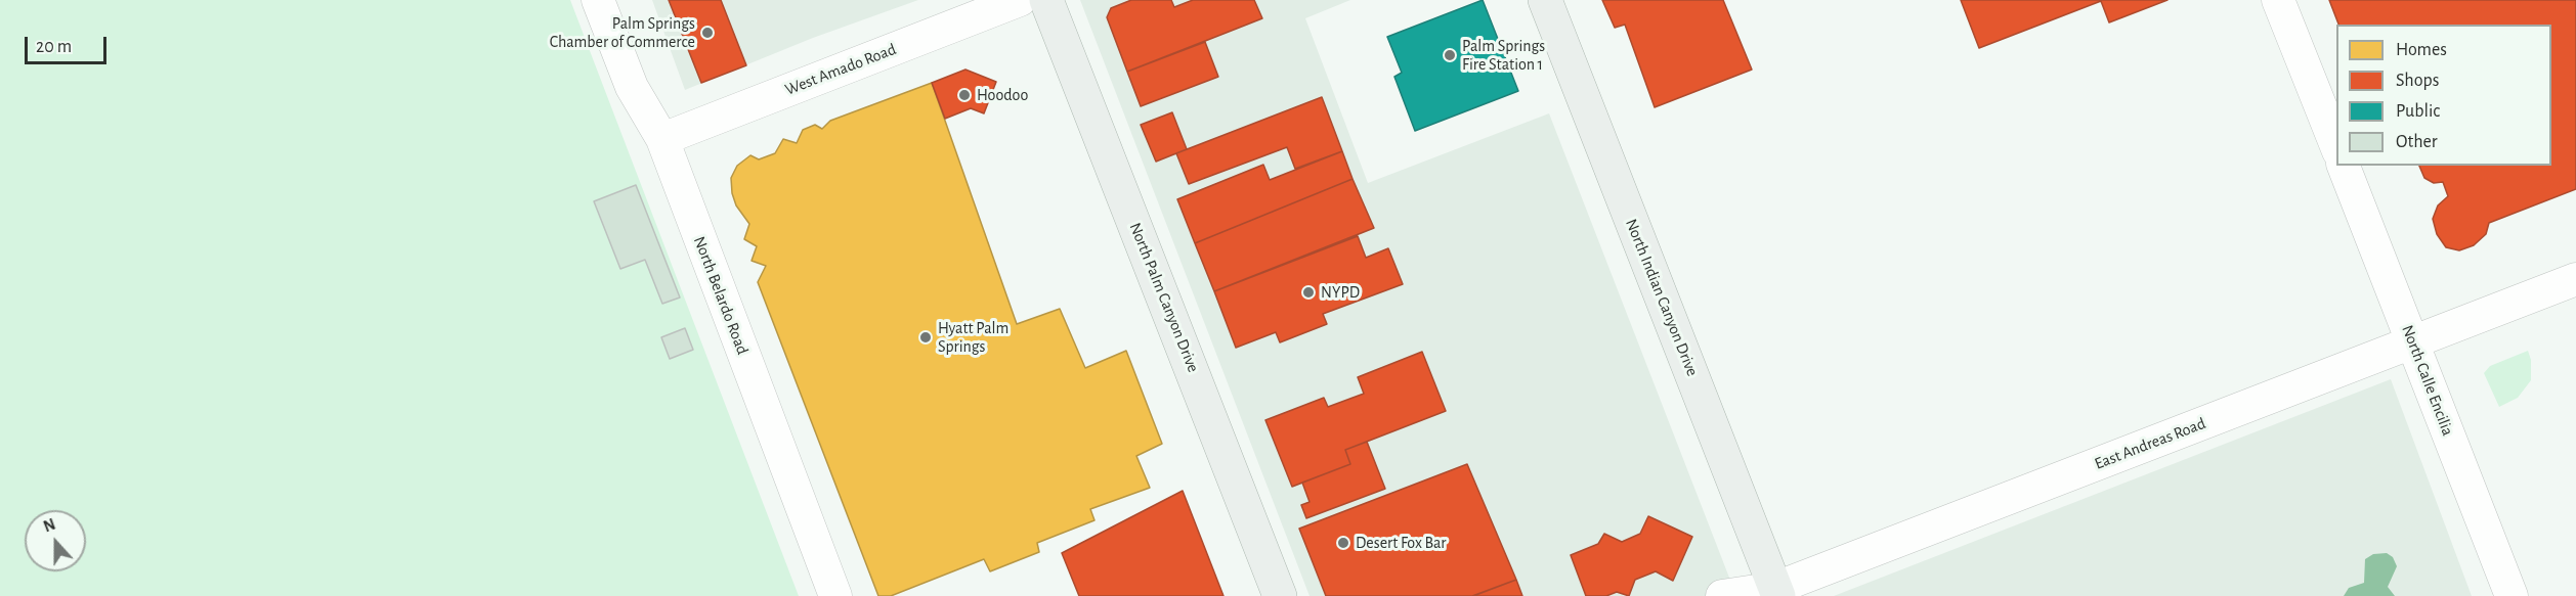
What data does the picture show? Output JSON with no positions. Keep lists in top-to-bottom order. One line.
{"streets":{"main road":["North Palm Canyon Drive","North Indian Canyon Drive"],"street":["West Amado Road","North Belardo Road","North Calle Encilia","East Andreas Road"]},"crossings":[["West Amado Road","North Belardo Road"],["North Indian Canyon Drive","East Andreas Road"],["North Calle Encilia","East Andreas Road"]],"places":["Palm Springs Chamber of Commerce","Palm Springs Fire Station 1","Hoodoo","NYPD","Hyatt Palm Springs","Desert Fox Bar"],"legend":["Homes","Shops","Public","Other"],"scale_bar":"20 m","north":"top"}
